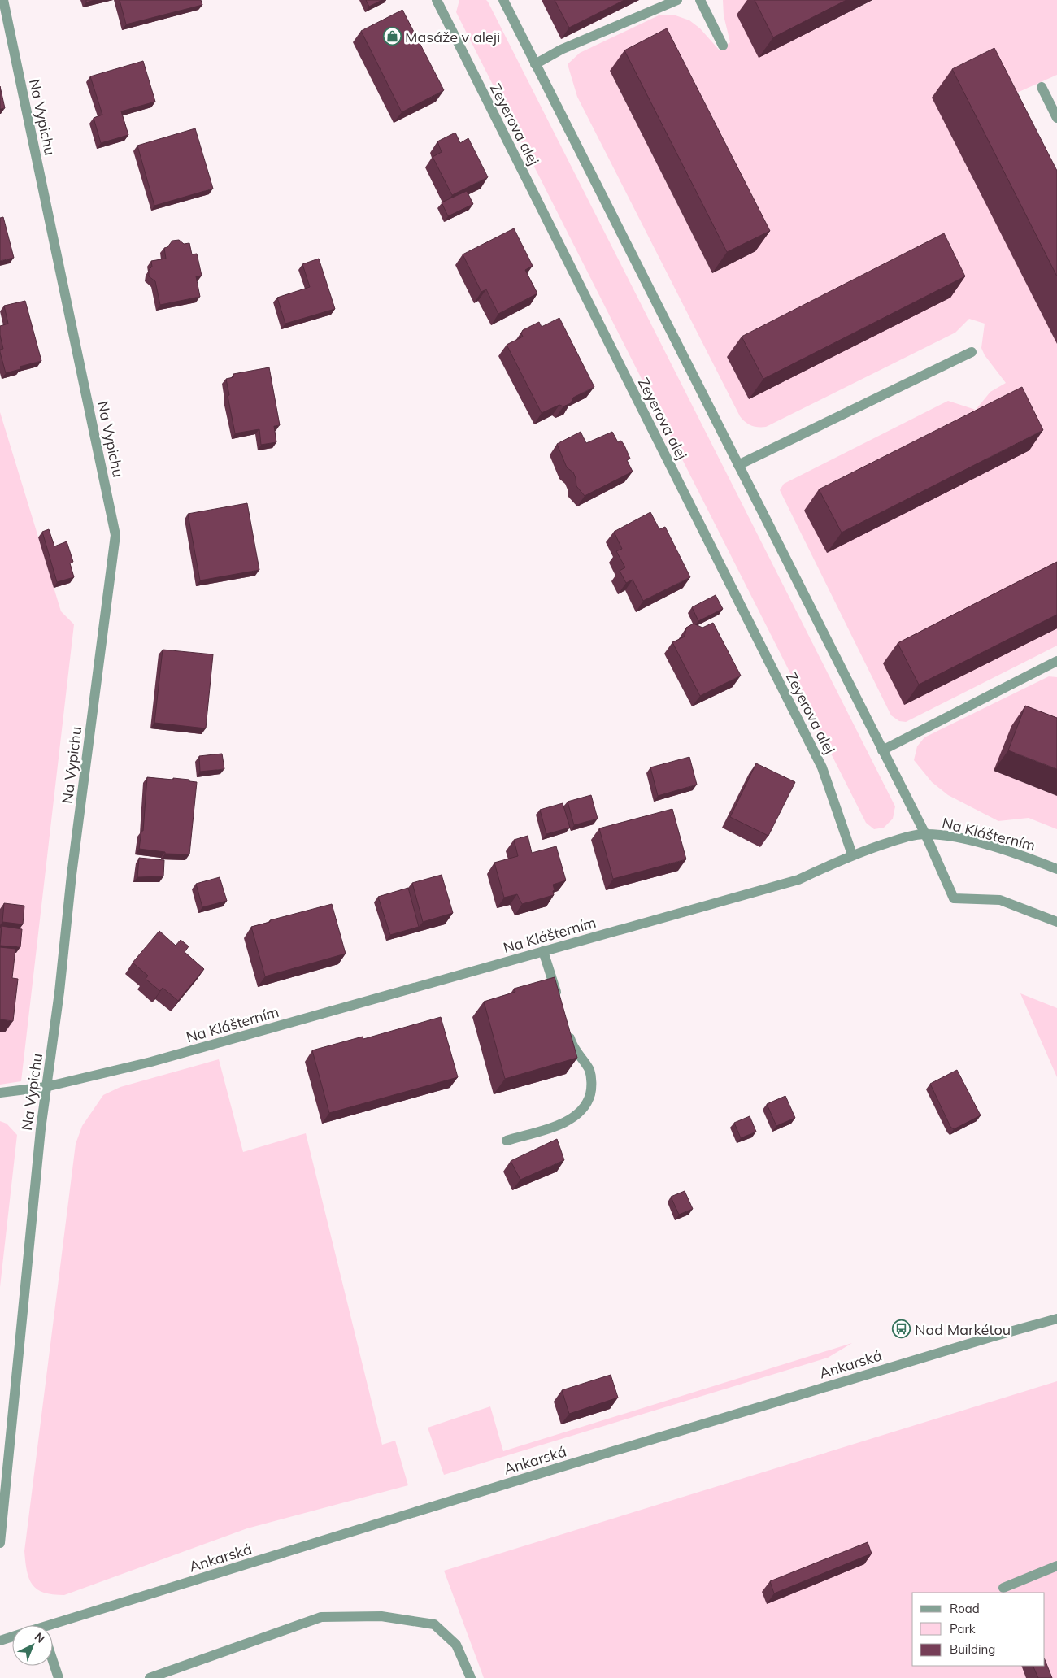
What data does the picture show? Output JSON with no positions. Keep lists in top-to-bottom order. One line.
{"streets":{"street":["Na Vypichu","Zeyerova alej","Na Klášterním","Ankarská"]},"crossings":[["Na Vypichu","Na Klášterním"],["Zeyerova alej","Na Klášterním"]],"places":{"shop":["Masáže v aleji"],"bus stop":["Nad Markétou"]},"legend":["Road","Park","Building"],"north":"top right"}
